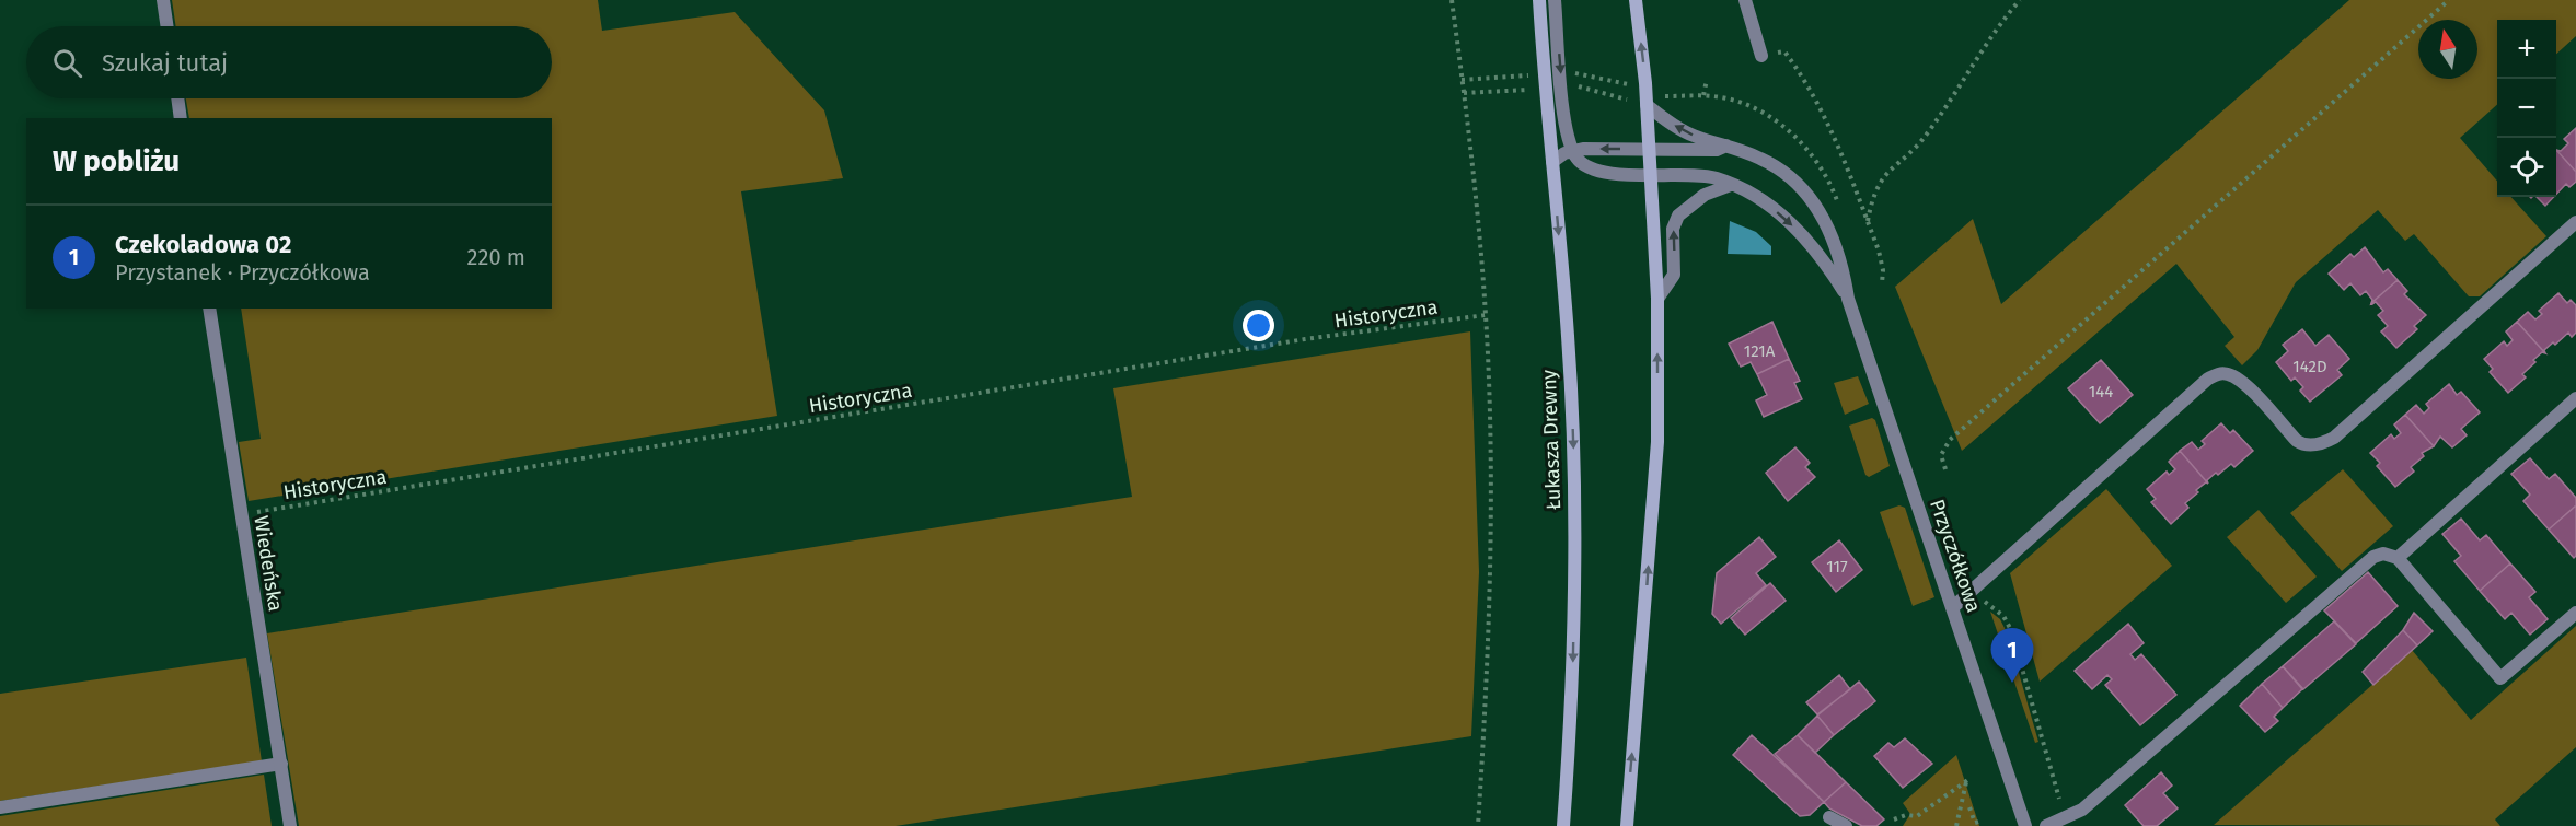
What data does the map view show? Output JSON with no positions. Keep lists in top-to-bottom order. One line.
{"streets":{"main road":["Łukasza Drewny"],"street":["Przyczółkowa","Wiedeńska"],"path":["Historyczna"]},"crossings":[["Historyczna","Wiedeńska"]],"house_numbers":["121A","142D","144","117"],"north":"top","page":{"map_buttons":["+","−"],"search":"Szukaj tutaj","heading":"W pobliżu","list":[{"mark":"1","name":"Czekoladowa 02","note":"Przystanek · Przyczółkowa","value":"220 m"}],"pins":"1"}}
